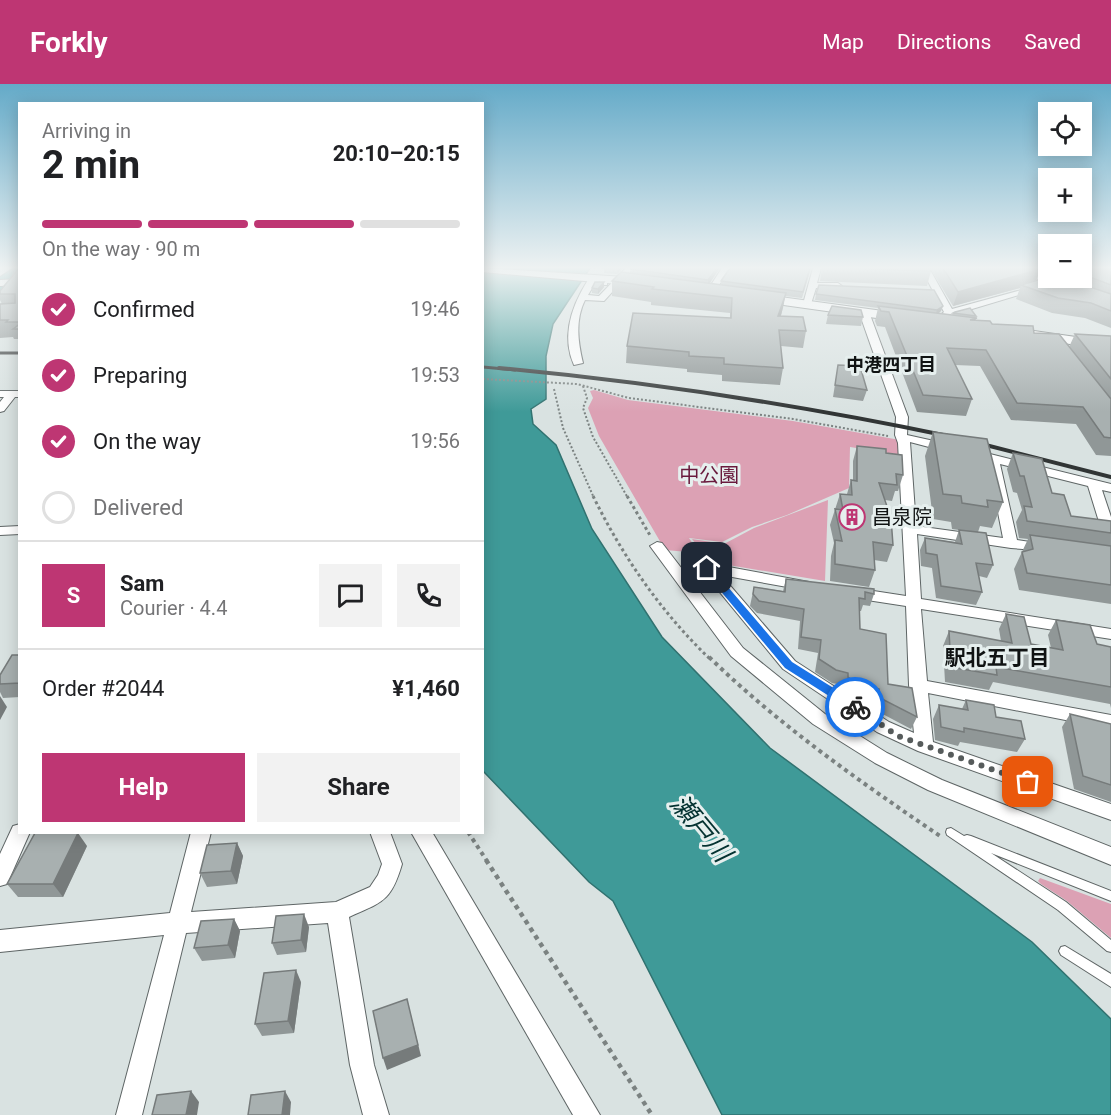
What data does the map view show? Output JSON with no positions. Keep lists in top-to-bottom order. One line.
{"districts":["中港四丁目","駅北五丁目"],"water":["瀬戸川"],"parks":["中公園"],"places":{"building":["昌泉院"]},"page":{"header":"Forkly","nav":["Map","Directions","Saved"],"map_buttons":["+","−"],"heading":["2 min","Arriving in","20:10–20:15"],"panel":["Sam","Courier · 4.4","Order #2044","¥1,460"],"bar":"On the way · 90 m","list":[["Confirmed","19:46"],["Preparing","19:53"],["On the way","19:56"],"Delivered"],"round":"S","buttons":["Help","Share"]}}
